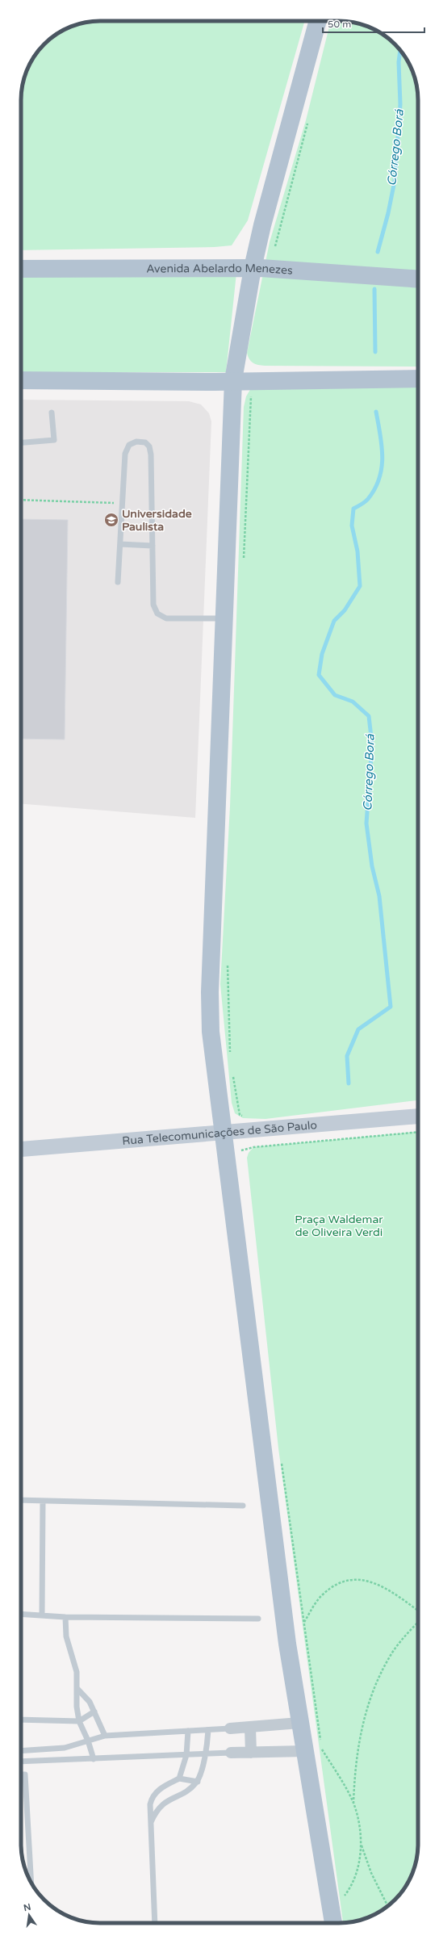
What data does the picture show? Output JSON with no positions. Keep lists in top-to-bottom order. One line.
{"streets":{"main road":["Avenida Abelardo Menezes"],"street":["Rua Telecomunicações de São Paulo"]},"water":["Córrego Borá"],"parks":["Praça Waldemar de Oliveira Verdi"],"places":{"school or university":["Universidade Paulista"]},"scale_bar":"50 m","north":"top"}
